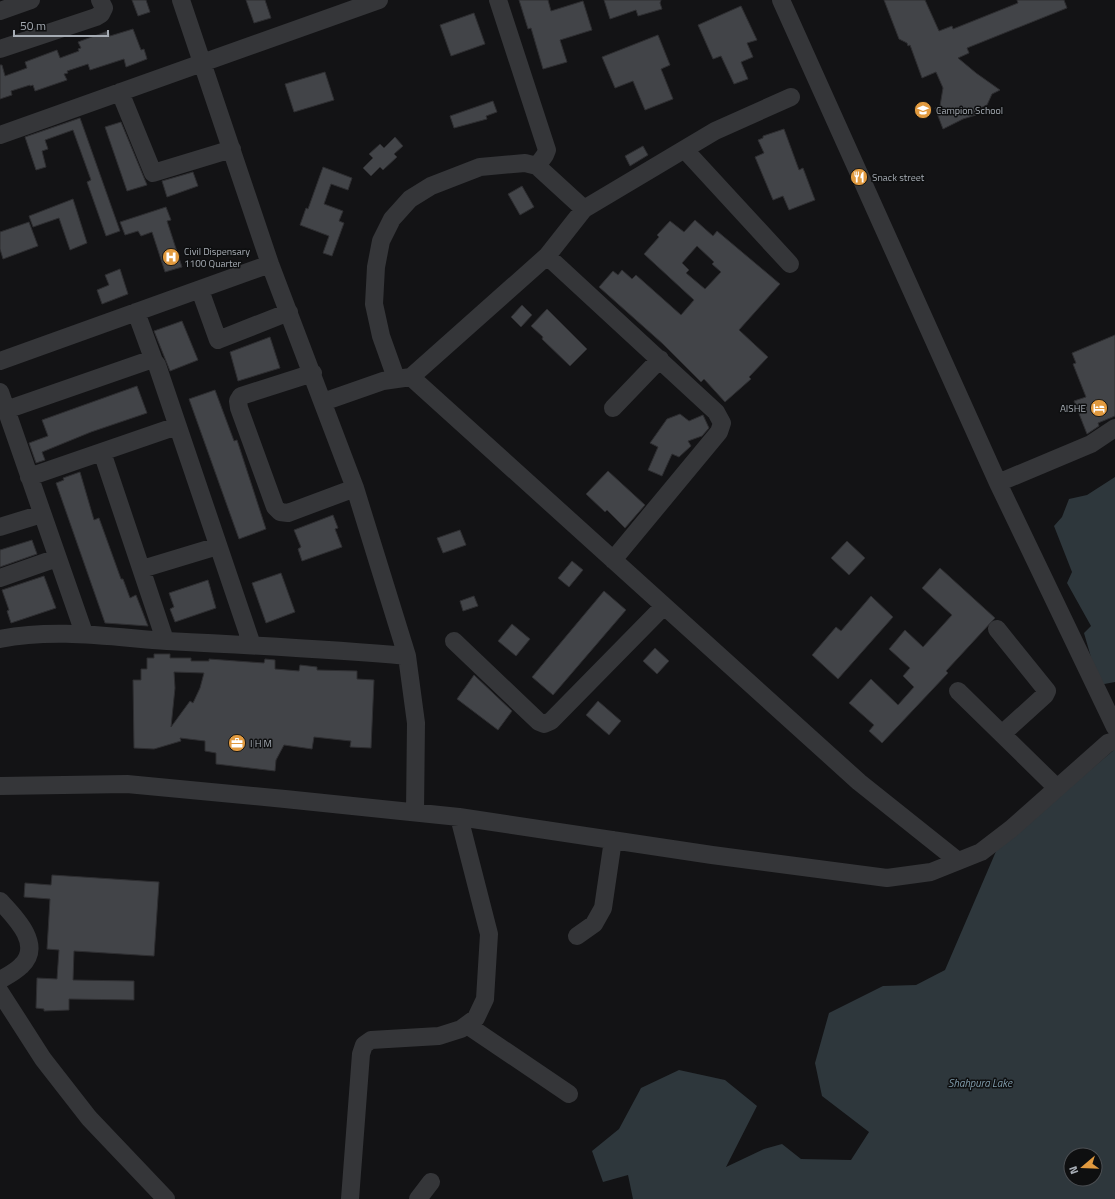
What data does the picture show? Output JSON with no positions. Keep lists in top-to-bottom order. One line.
{"water":["Shahpura Lake"],"places":{"school or university":["Campion School"],"restaurant":["Snack street"],"hospital":["Civil Dispensary 1100 Quarter"],"hotel":["AISHE"],"office":["I H M"]},"scale_bar":"50 m","north":"left"}
